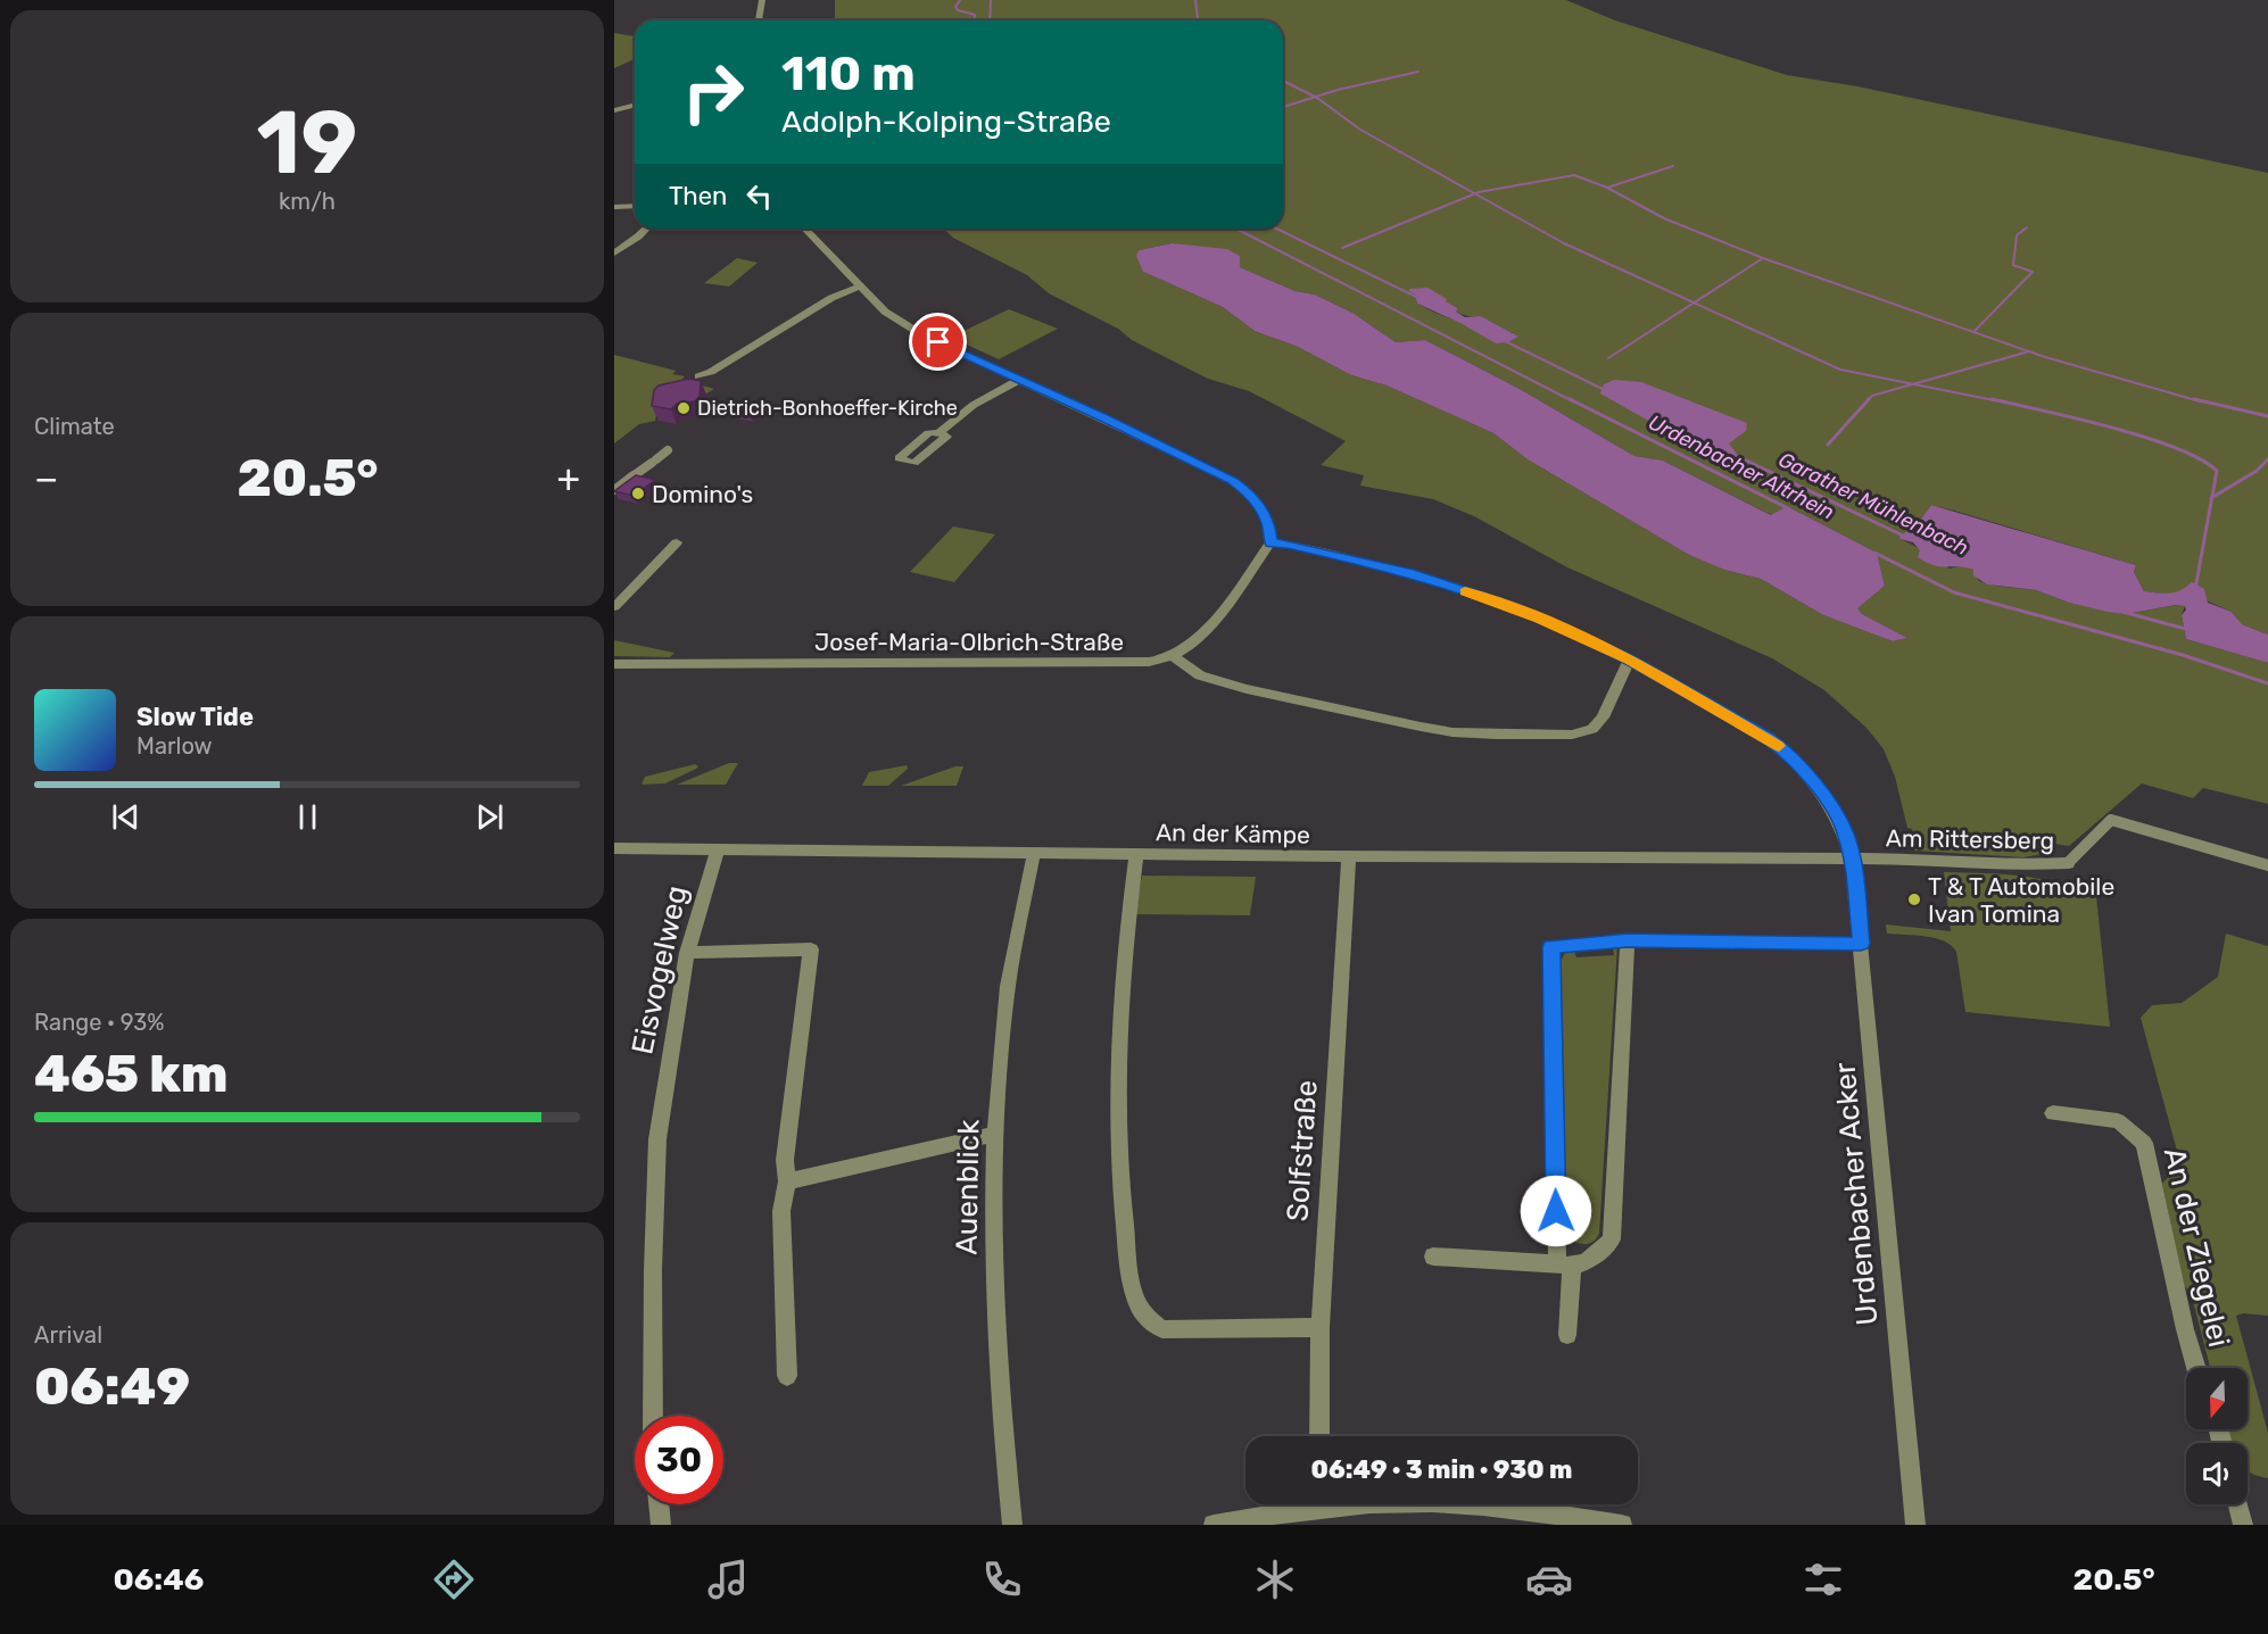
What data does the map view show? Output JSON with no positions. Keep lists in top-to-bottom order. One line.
{"streets":{"street":["Josef-Maria-Olbrich-Straße","An der Kämpe","Am Rittersberg","Eisvogelweg","Solfstraße","Auenblick","Urdenbacher Acker","An der Ziegelei"]},"crossings":[["Josef-Maria-Olbrich-Straße","Urdenbacher Acker"],["An der Kämpe","Am Rittersberg"],["An der Kämpe","Eisvogelweg"],["An der Kämpe","Solfstraße"],["An der Kämpe","Auenblick"],["An der Kämpe","Urdenbacher Acker"],["Am Rittersberg","Urdenbacher Acker"]],"water":["Urdenbacher Altrhein","Garather Mühlenbach"],"places":["Dietrich-Bonhoeffer-Kirche","Domino's","T & T Automobile Ivan Tomina"],"north":"bottom","page":{"tile":[["19","km/h"],"Climate",["Range · 93%","465 km"],["Arrival","06:49"]],"turn":["110 m","Adolph-Kolping-Straße"],"then":"Then","heat":["−","20.5°","+"],"song":["Slow Tide","Marlow"],"limit":"30","trip":"06:49 · 3 min · 930 m","tabs":["06:46","20.5°"]}}
